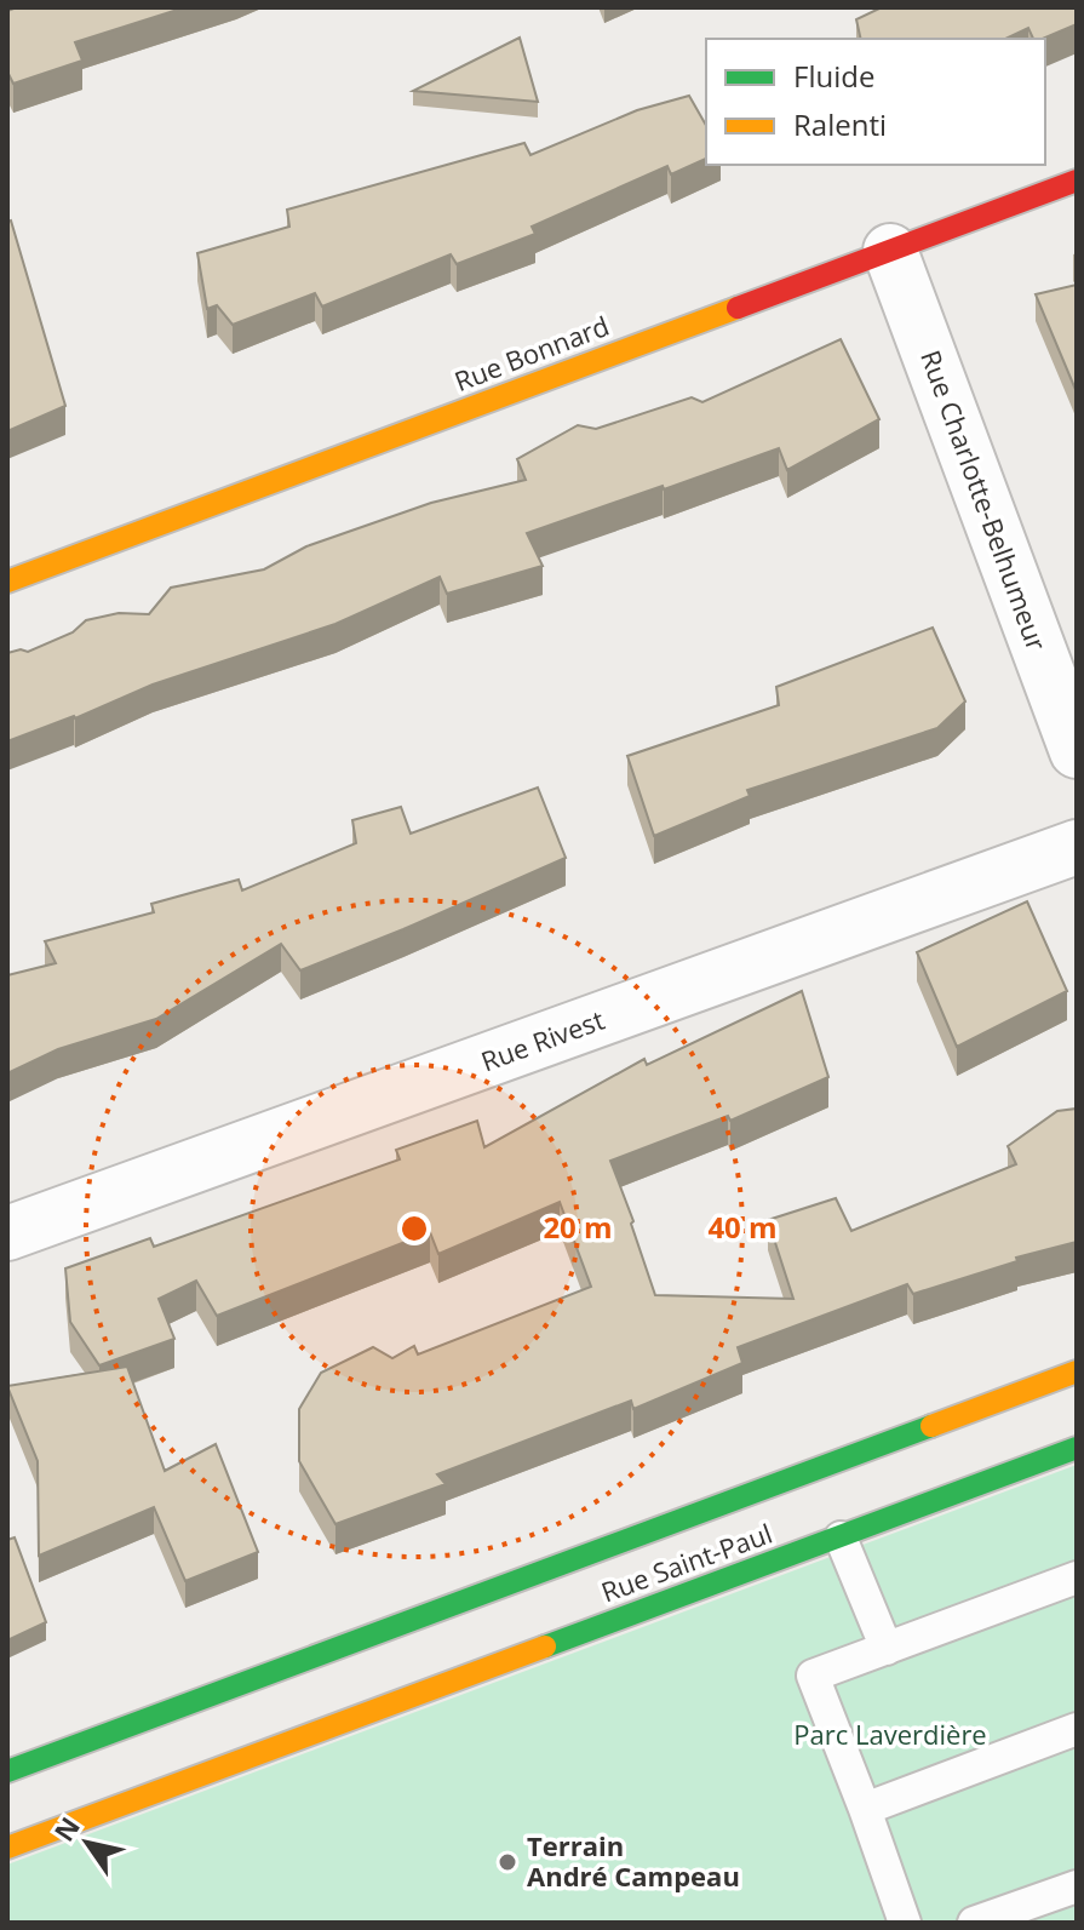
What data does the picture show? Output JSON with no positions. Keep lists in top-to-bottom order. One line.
{"streets":{"street":["Rue Bonnard","Rue Charlotte-Belhumeur","Rue Rivest","Rue Saint-Paul"]},"crossings":[["Rue Bonnard","Rue Charlotte-Belhumeur"]],"parks":["Parc Laverdière"],"places":["Terrain André Campeau"],"legend":["Fluide","Ralenti"],"north":"top left","rings":["20 m","40 m"]}
